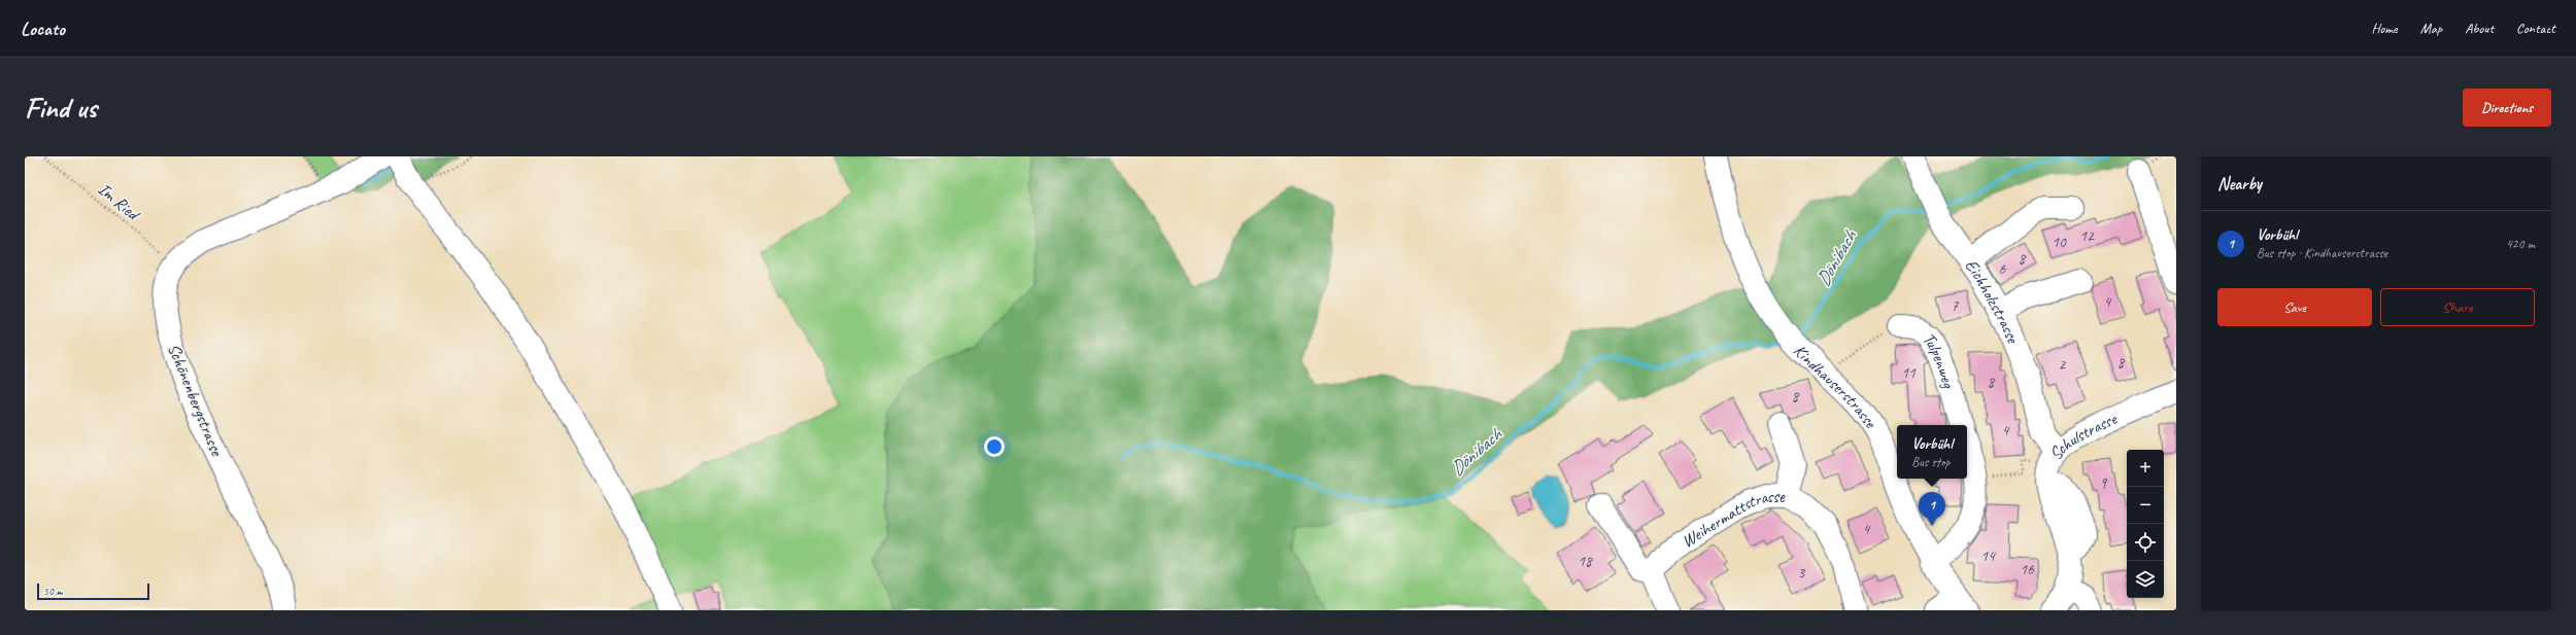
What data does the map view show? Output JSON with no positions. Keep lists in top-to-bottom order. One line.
{"streets":{"street":["Eichholzstrasse","Tulpenweg","Kindhauserstrasse","Schönenbergstrasse","Schulstrasse","Weihermattstrasse"],"path":["Im Ried"]},"crossings":[["Im Ried","Schönenbergstrasse"],["Eichholzstrasse","Schulstrasse"],["Tulpenweg","Kindhauserstrasse"]],"water":["Dönibach"],"house_numbers":["12","10","8","6","4","7","8","2","11","8","8","4","9","4","14","18","16","3"],"scale_bar":"50 m","page":{"header":"Locato","nav":["Home","Map","About","Contact"],"buttons":["Directions",["Save","Share"]],"title":"Find us","heading":"Nearby","list":[{"mark":"1","name":"Vorbühl","note":"Bus stop · Kindhauserstrasse","value":"420 m"}],"popup":["Vorbühl","Bus stop"],"map_buttons":["+","−"],"pins":"1","scale":"50 m"}}
